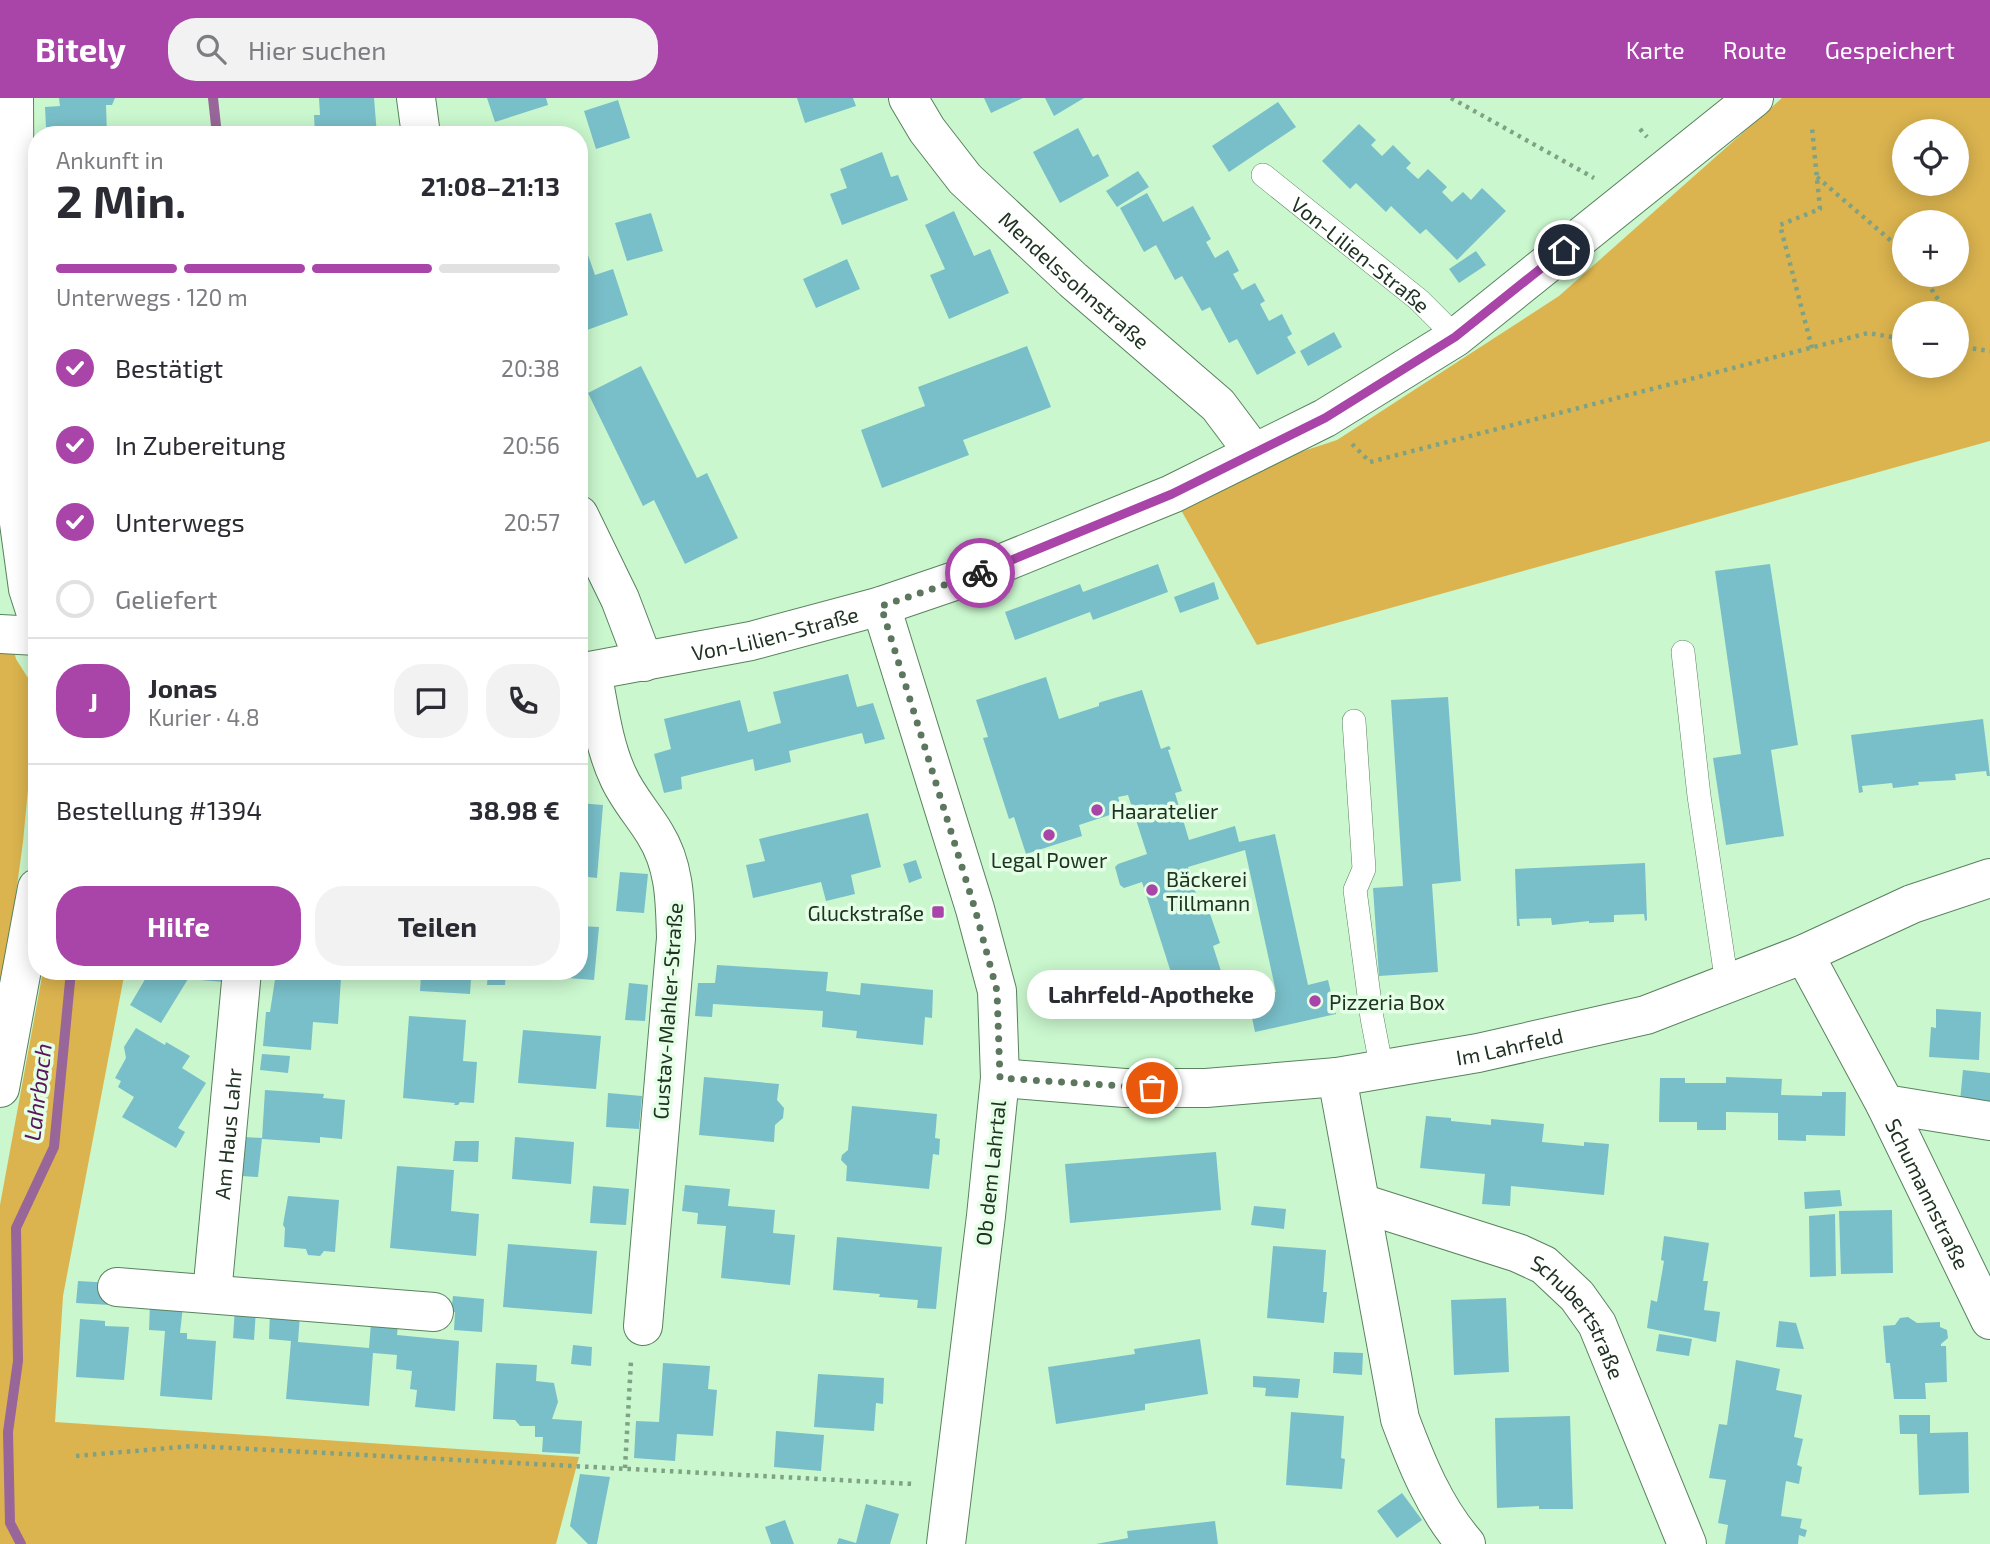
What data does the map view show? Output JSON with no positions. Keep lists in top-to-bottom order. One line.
{"streets":{"street":["Von-Lilien-Straße","Mendelssohnstraße","Gustav-Mahler-Straße","Im Lahrfeld","Am Haus Lahr","Ob dem Lahrtal","Schumannstraße","Schubertstraße"]},"crossings":[["Von-Lilien-Straße","Mendelssohnstraße"],["Von-Lilien-Straße","Ob dem Lahrtal"],["Im Lahrfeld","Ob dem Lahrtal"],["Im Lahrfeld","Schumannstraße"]],"water":["Lahrbach"],"places":{"other":["Haaratelier","Legal Power","Bäckerei Tillmann","Pizzeria Box","Lahrfeld-Apotheke"],"transit":["Gluckstraße"]},"page":{"header":"Bitely","search":"Hier suchen","nav":["Karte","Route","Gespeichert"],"map_buttons":["+","−"],"heading":["2 Min.","Ankunft in","21:08–21:13"],"panel":["Jonas","Kurier · 4.8","Bestellung #1394","38.98 €"],"bar":"Unterwegs · 120 m","list":[["Bestätigt","20:38"],["In Zubereitung","20:56"],["Unterwegs","20:57"],"Geliefert"],"round":"J","buttons":["Hilfe","Teilen"],"bubble":"Lahrfeld-Apotheke"}}
